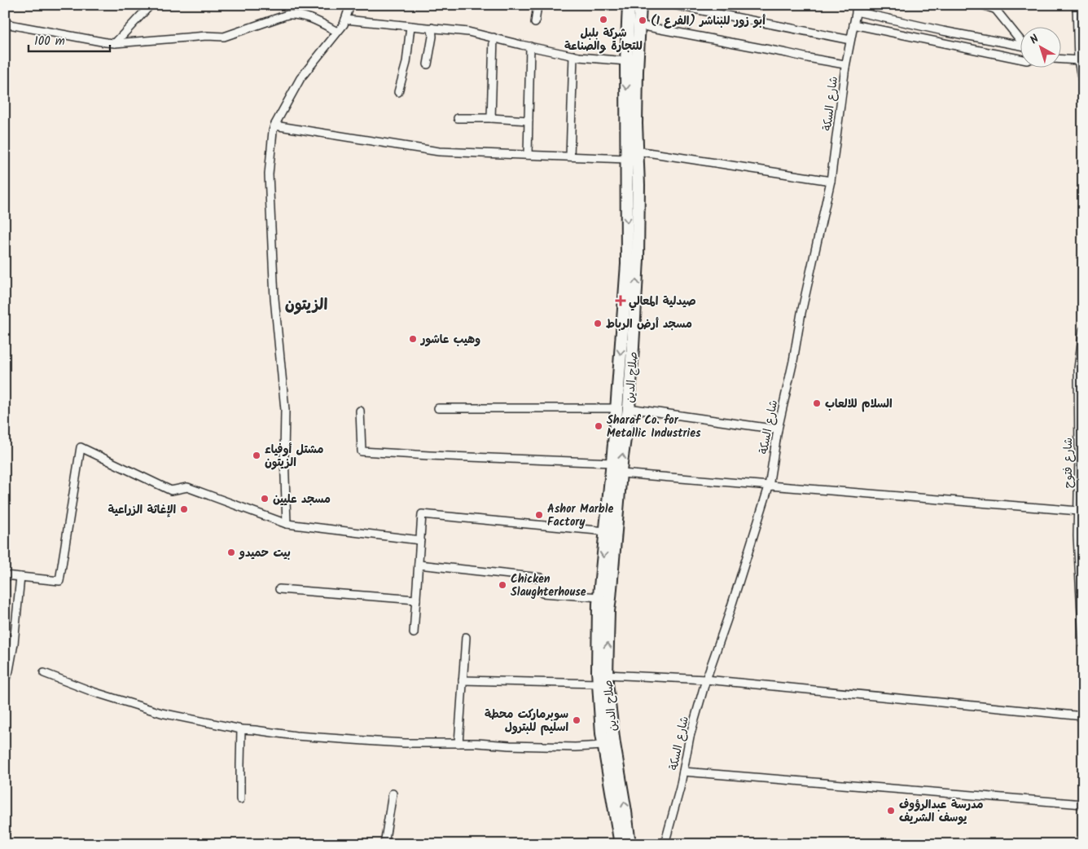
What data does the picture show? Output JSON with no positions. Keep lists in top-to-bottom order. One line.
{"streets":{"highway":["صلاح الدين"],"street":["شارع السكة","شارع فتوح"]},"districts":["الزيتون"],"places":{"other":["شركة بلبل للتجارة والصناعة","أبو زور للبناشر (الفرع 1)","مسجد أرض الرباط","وهيب عاشور","السلام للالعاب","Sharaf Co. for Metallic Industries","مشتل أوفياء الزيتون","مسجد عليين","الإغاثة الزراعية","Ashor Marble Factory","بيت حميدو","Chicken Slaughterhouse","سوبرماركت محطة اسليم للبترول","مدرسة عبدالرؤوف يوسف الشريف"],"health":["صيدلية المعالي"]},"scale_bar":"100 m","north":"top left"}
